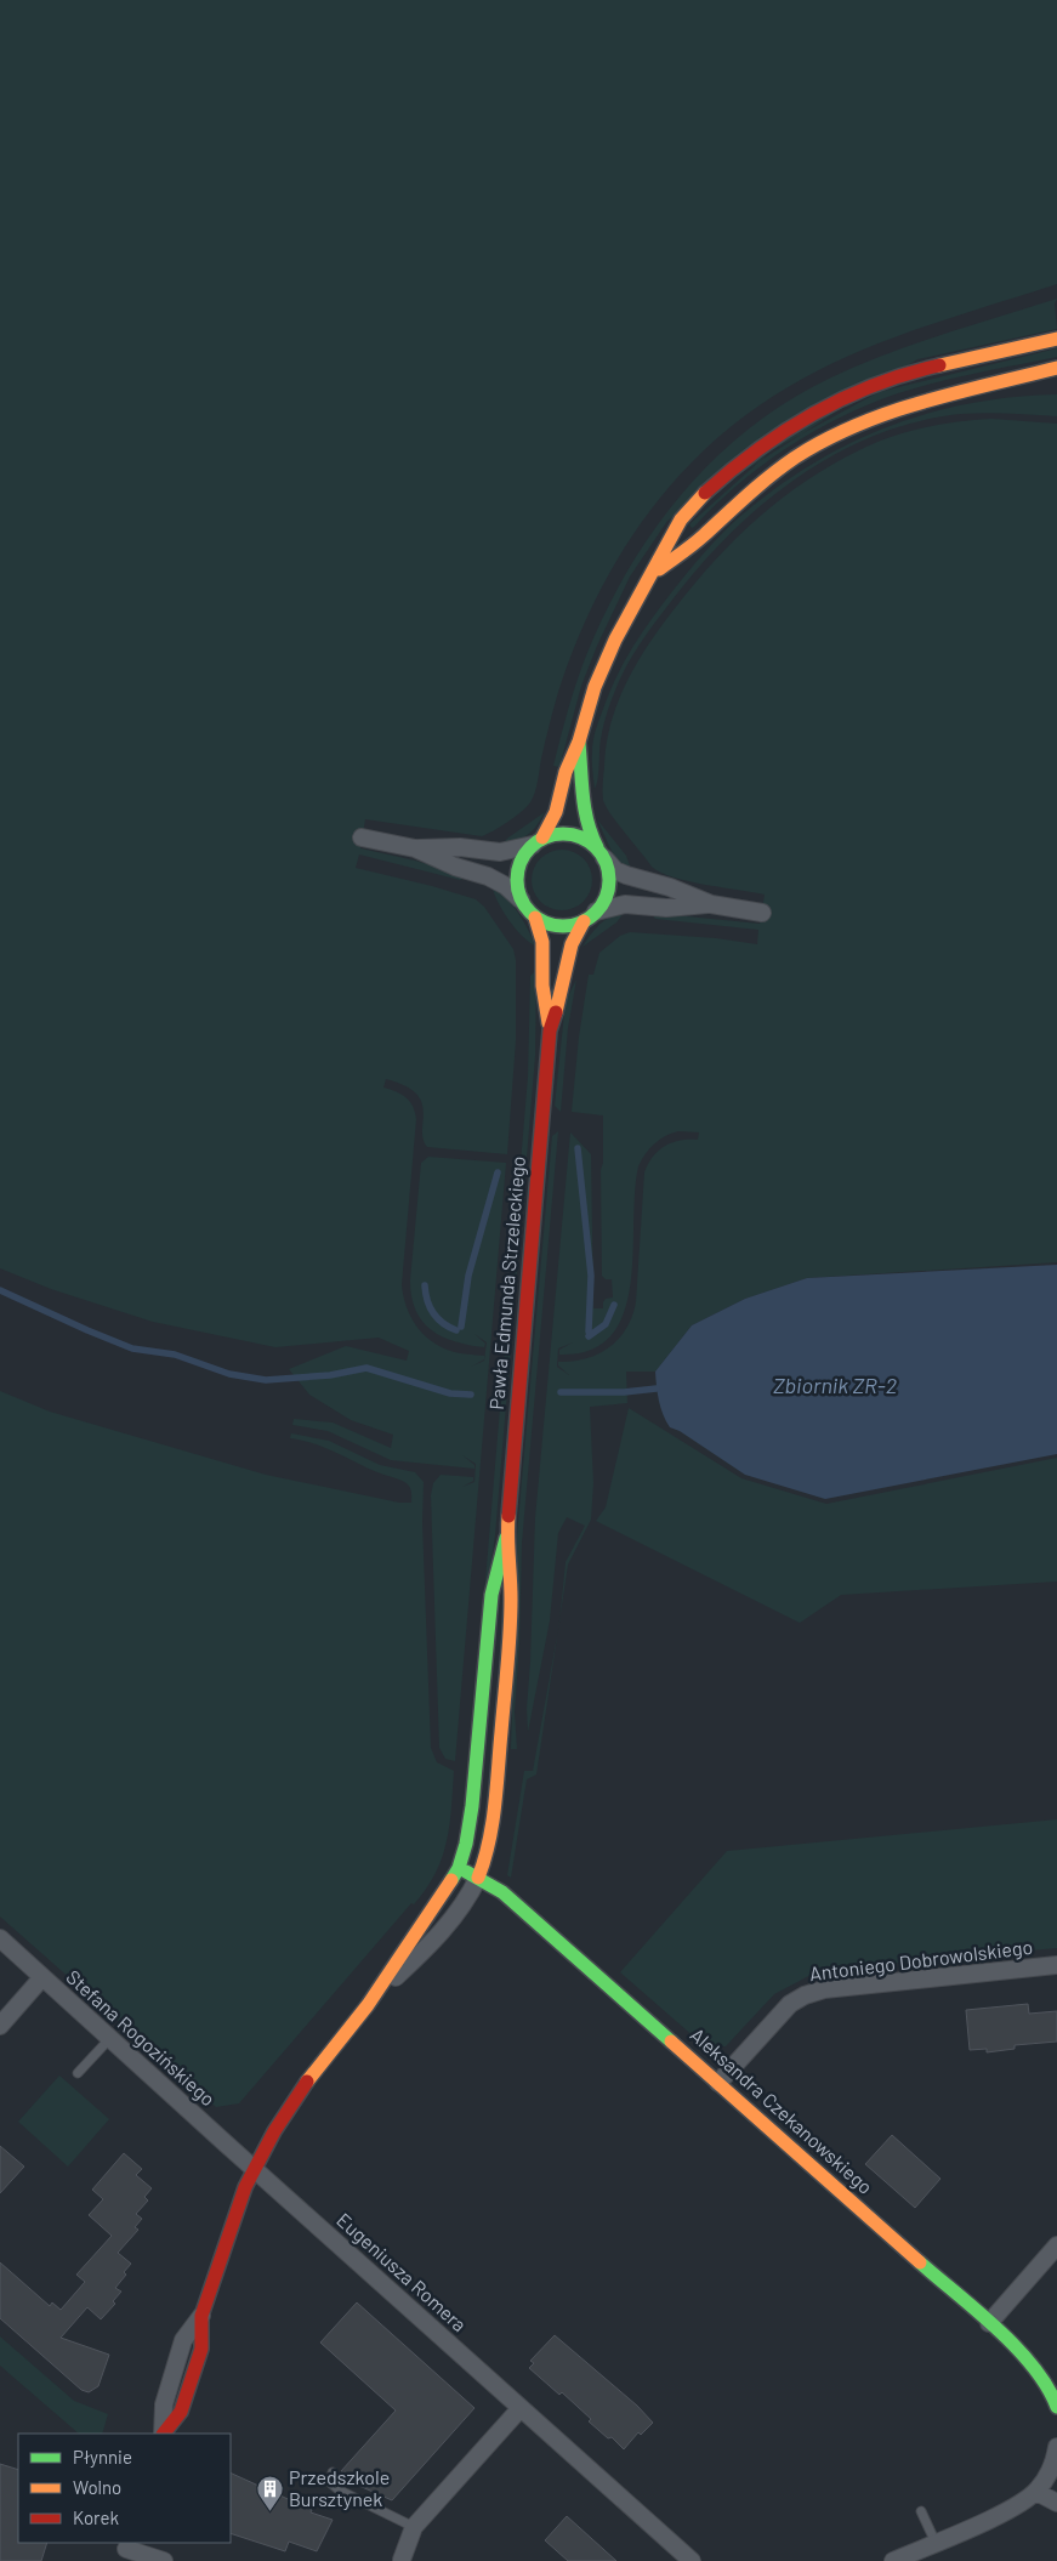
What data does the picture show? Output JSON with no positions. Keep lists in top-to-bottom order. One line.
{"streets":{"main road":["Pawła Edmunda Strzeleckiego","Aleksandra Czekanowskiego"],"street":["Antoniego Dobrowolskiego","Stefana Rogozińskiego","Eugeniusza Romera"]},"crossings":[["Pawła Edmunda Strzeleckiego","Stefana Rogozińskiego"],["Pawła Edmunda Strzeleckiego","Aleksandra Czekanowskiego"],["Pawła Edmunda Strzeleckiego","Eugeniusza Romera"],["Antoniego Dobrowolskiego","Aleksandra Czekanowskiego"],["Stefana Rogozińskiego","Eugeniusza Romera"]],"water":["Zbiornik ZR-2"],"places":{"building":["Przedszkole Bursztynek"]},"legend":["Płynnie","Wolno","Korek"]}
